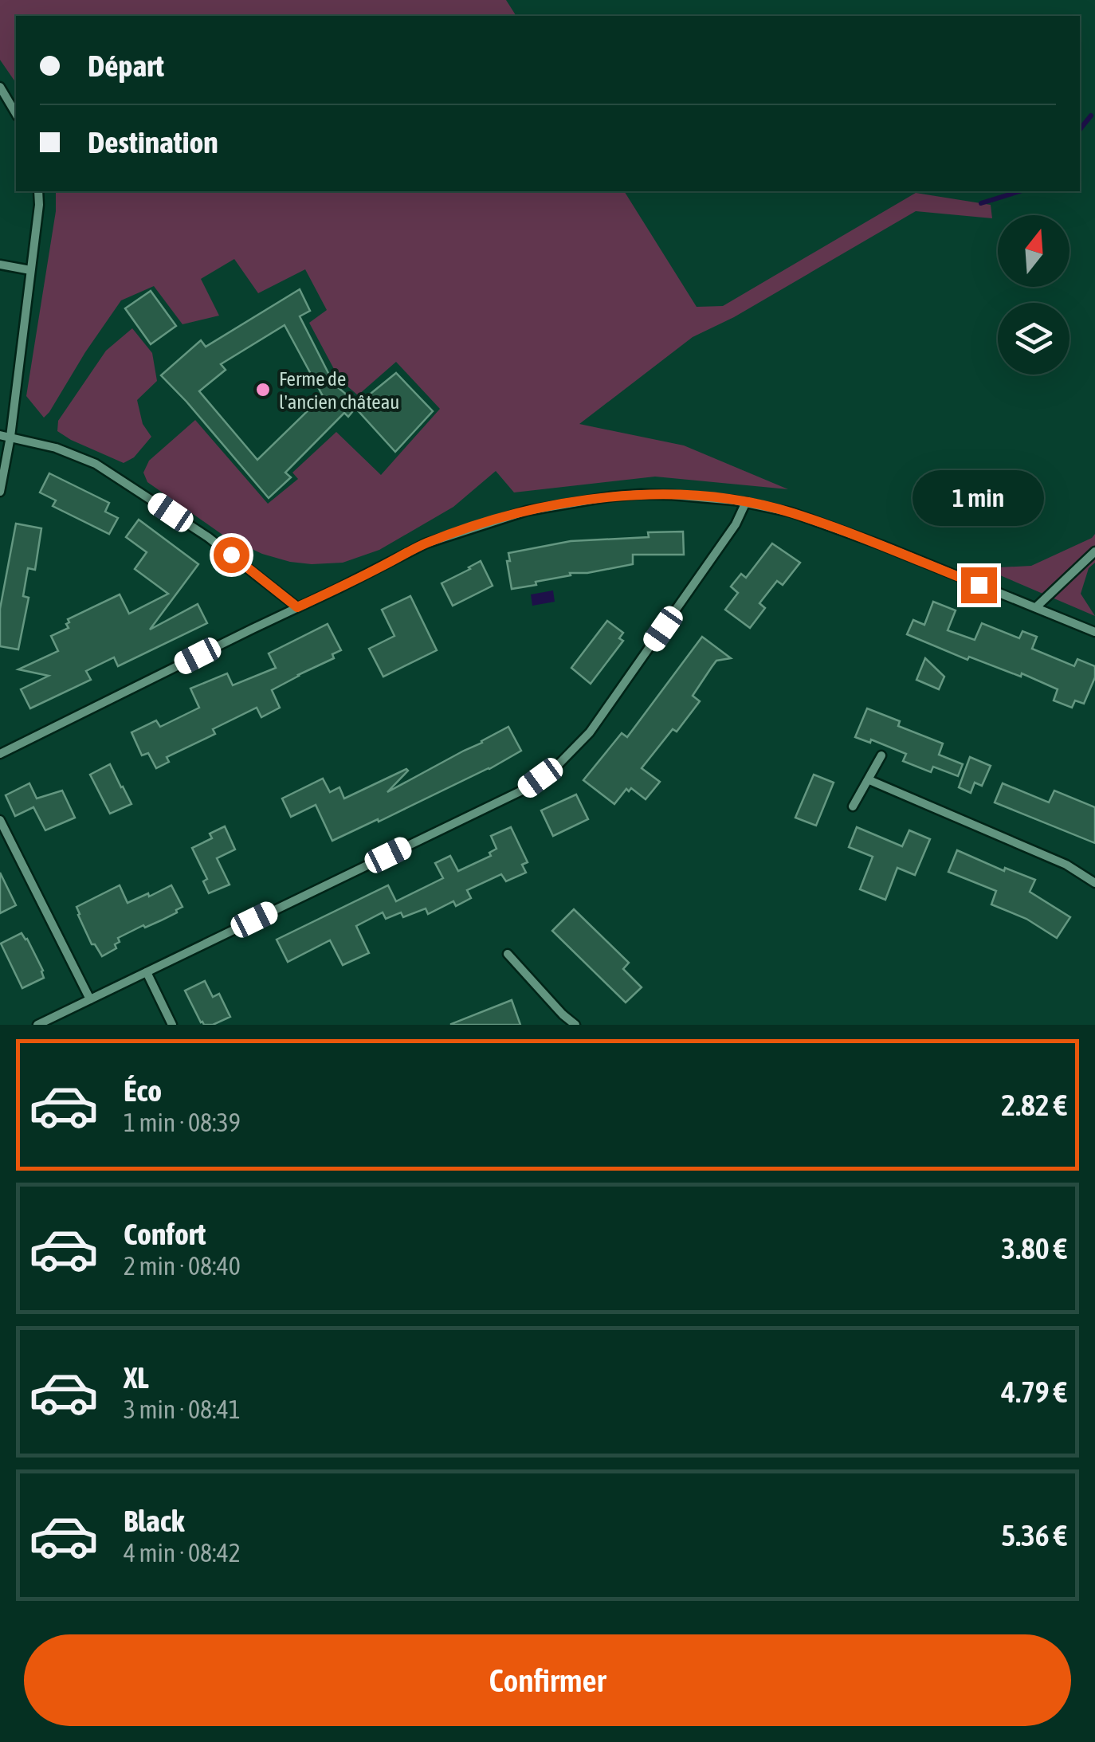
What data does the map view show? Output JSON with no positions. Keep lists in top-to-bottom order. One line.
{"places":["Ferme de l'ancien château"],"north":"top","page":{"banner":["Départ","Destination"],"bubble":"1 min","list":[{"name":"Éco","note":"1 min · 08:39","value":"2.82 €"},{"name":"Confort","note":"2 min · 08:40","value":"3.80 €"},{"name":"XL","note":"3 min · 08:41","value":"4.79 €"},{"name":"Black","note":"4 min · 08:42","value":"5.36 €"}],"buttons":"Confirmer"}}
